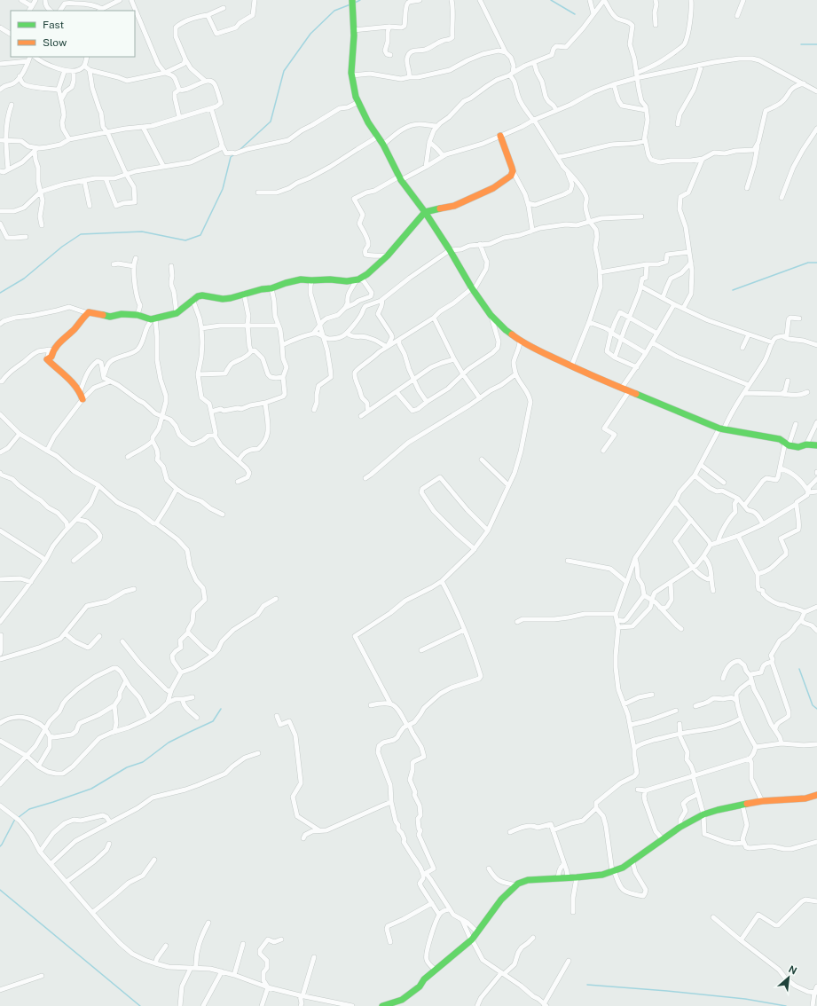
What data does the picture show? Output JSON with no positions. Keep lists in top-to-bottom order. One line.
{"legend":["Fast","Slow"],"north":"top right"}
